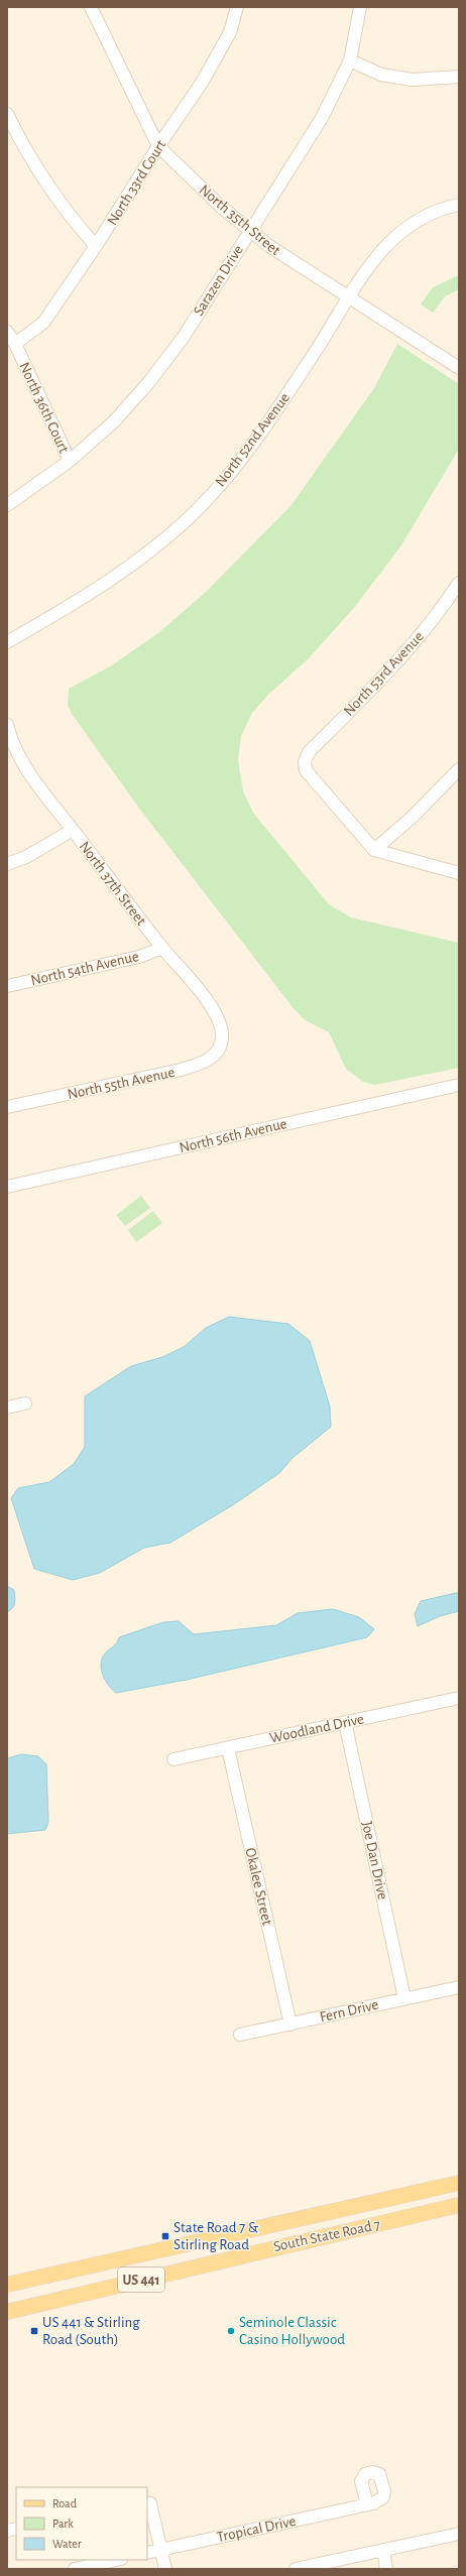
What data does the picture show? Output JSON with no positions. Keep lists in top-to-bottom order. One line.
{"streets":{"main road":["South State Road 7","US 441"],"street":["North 33rd Court","North 35th Street","Sarazen Drive","North 36th Court","North 52nd Avenue","North 53rd Avenue","North 37th Street","North 54th Avenue","North 55th Avenue","North 56th Avenue","Woodland Drive","Joe Dan Drive","Okalee Street","Fern Drive","Tropical Drive"]},"crossings":[["North 33rd Court","North 35th Street"],["North 33rd Court","North 36th Court"],["North 35th Street","Sarazen Drive"],["North 35th Street","North 52nd Avenue"],["Sarazen Drive","North 36th Court"],["North 37th Street","North 54th Avenue"],["North 37th Street","North 55th Avenue"],["Woodland Drive","Joe Dan Drive"],["Woodland Drive","Okalee Street"],["Joe Dan Drive","Fern Drive"],["Okalee Street","Fern Drive"]],"places":{"transit":["State Road 7 & Stirling Road","US 441 & Stirling Road (South)"],"other":["Seminole Classic Casino Hollywood"]},"legend":["Road","Park","Water"]}
